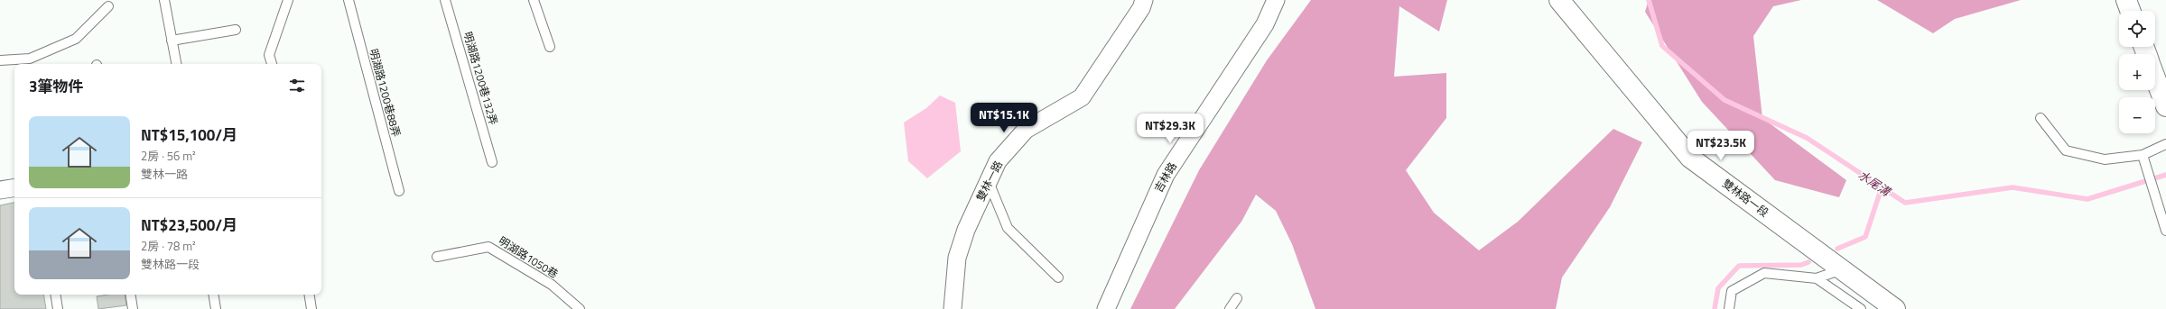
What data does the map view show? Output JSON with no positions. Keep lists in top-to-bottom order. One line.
{"streets":{"main road":["雙林路一段"],"street":["吉林路","雙林一路"],"lane":["明湖路1200巷132弄","明湖路1200巷88弄","明湖路1050巷"]},"water":["水尾溝"],"page":{"map_buttons":["+","−"],"heading":"3筆物件","price":["NT$15.1K","NT$29.3K","NT$23.5K"],"list":[{"name":"NT$15,100/月","note":"2房 · 56 m² · 雙林一路"},{"name":"NT$23,500/月","note":"2房 · 78 m² · 雙林路一段"}]}}
